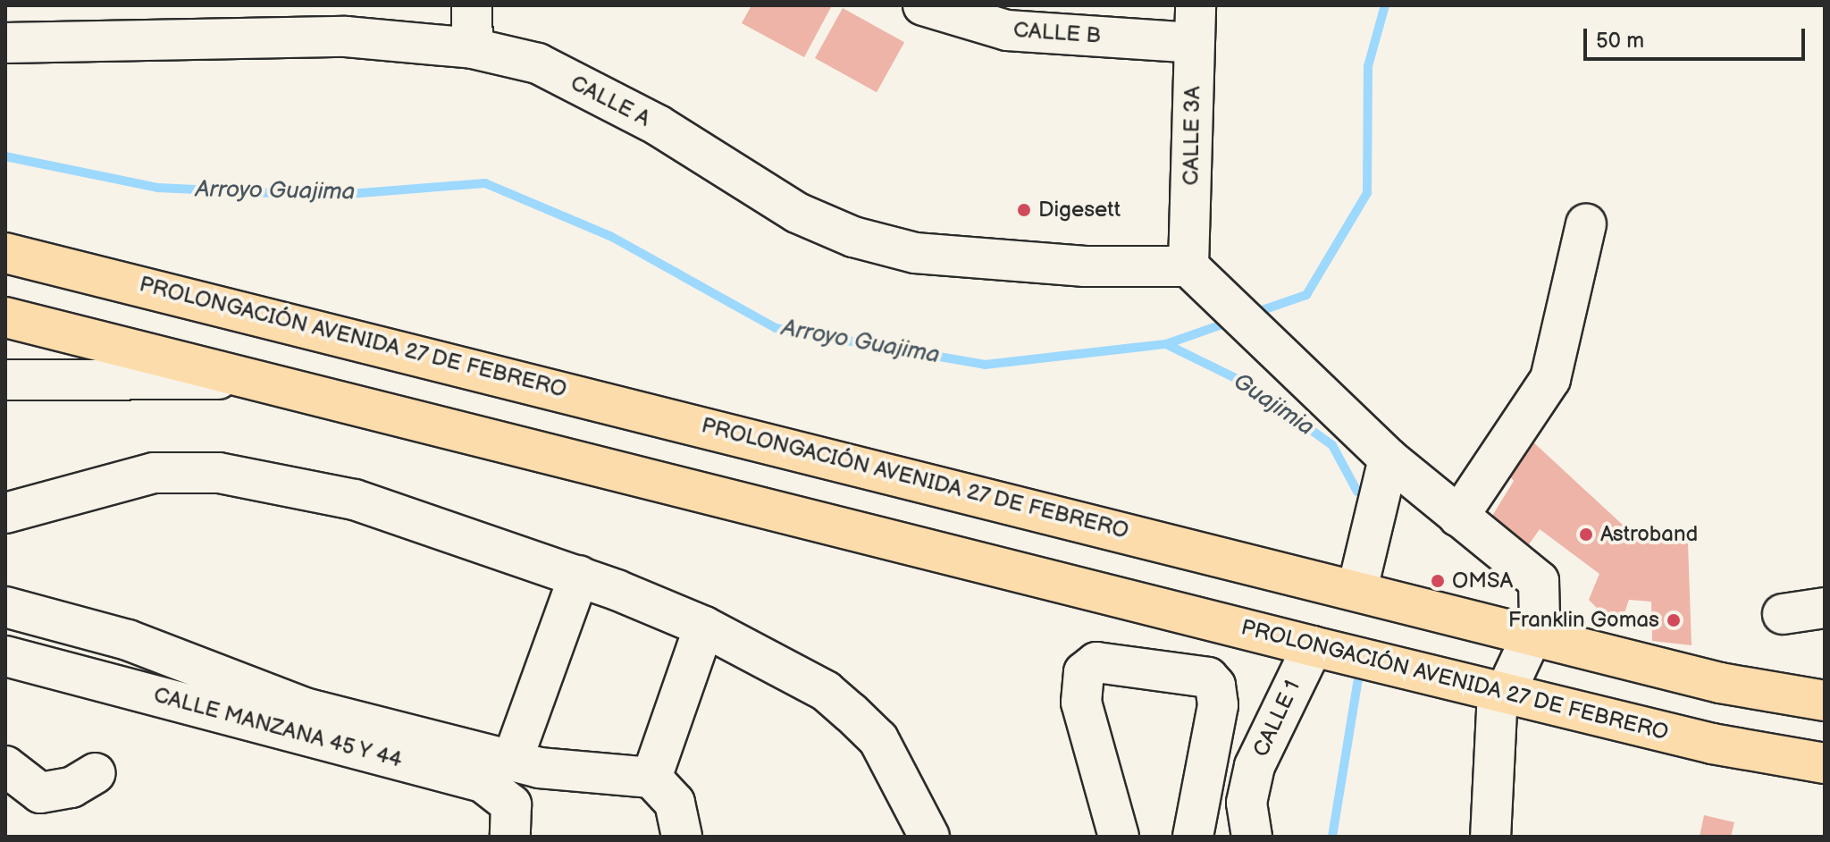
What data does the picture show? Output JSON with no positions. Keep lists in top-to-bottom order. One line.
{"streets":{"main road":["PROLONGACIÓN AVENIDA 27 DE FEBRERO"],"street":["CALLE B","CALLE A","CALLE 3A","CALLE 1","CALLE MANZANA 45 Y 44"]},"crossings":[["CALLE B","CALLE 3A"],["CALLE A","CALLE 3A"],["PROLONGACIÓN AVENIDA 27 DE FEBRERO","CALLE 1"]],"water":["Arroyo Guajima","Guajimia"],"places":["Digesett","Astroband","OMSA","Franklin Gomas"],"scale_bar":"50 m"}
